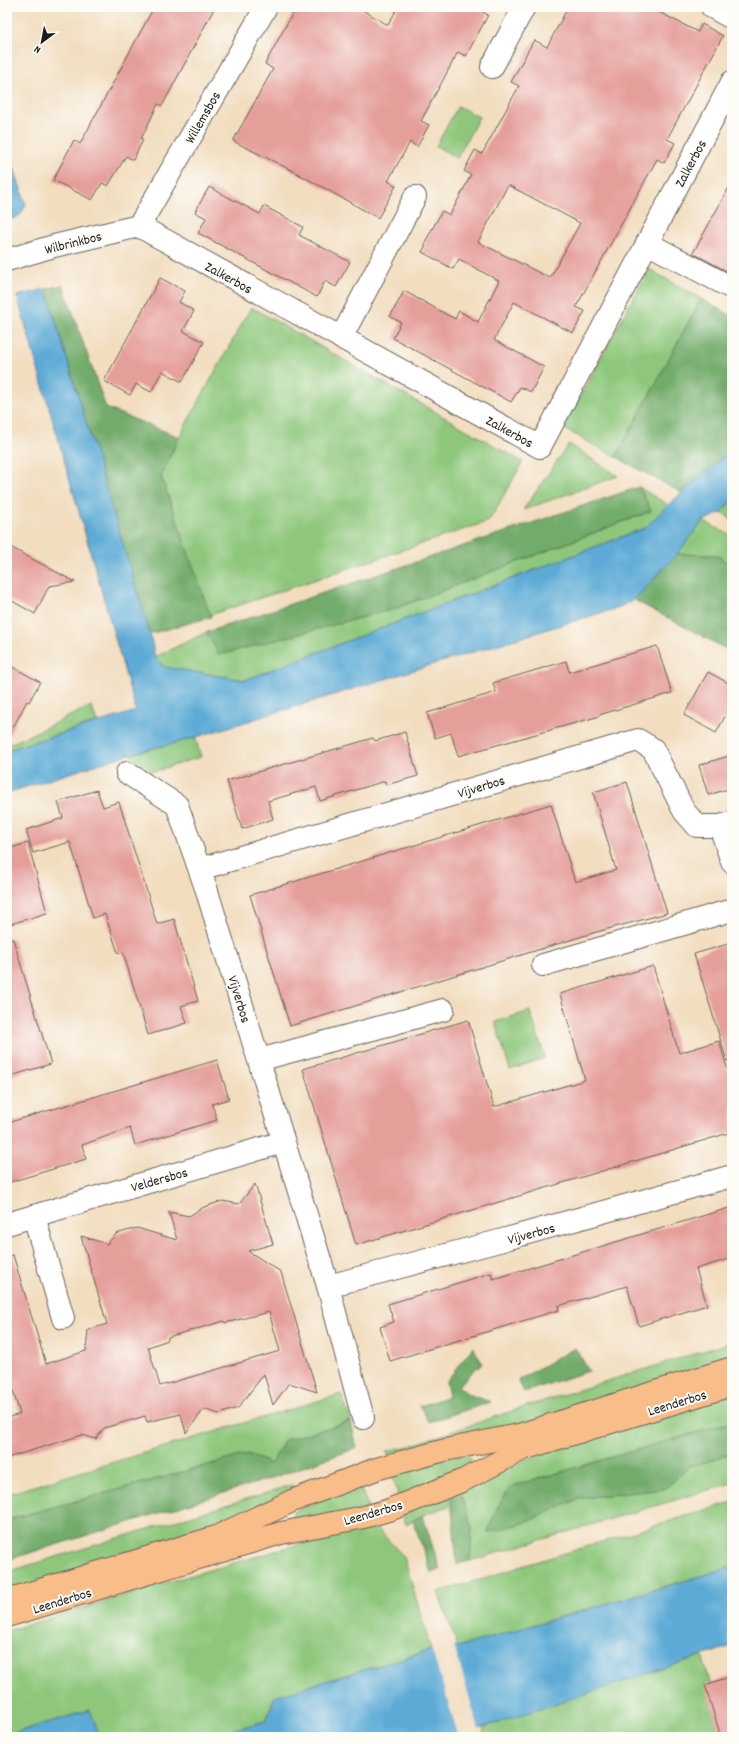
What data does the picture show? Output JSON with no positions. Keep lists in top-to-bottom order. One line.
{"streets":{"main road":["Leenderbos"],"street":["Willemsbos","Zalkerbos","Wilbrinkbos","Vijverbos","Veldersbos"]},"crossings":[["Willemsbos","Zalkerbos"],["Willemsbos","Wilbrinkbos"],["Zalkerbos","Wilbrinkbos"],["Vijverbos","Veldersbos"]],"north":"bottom left"}
